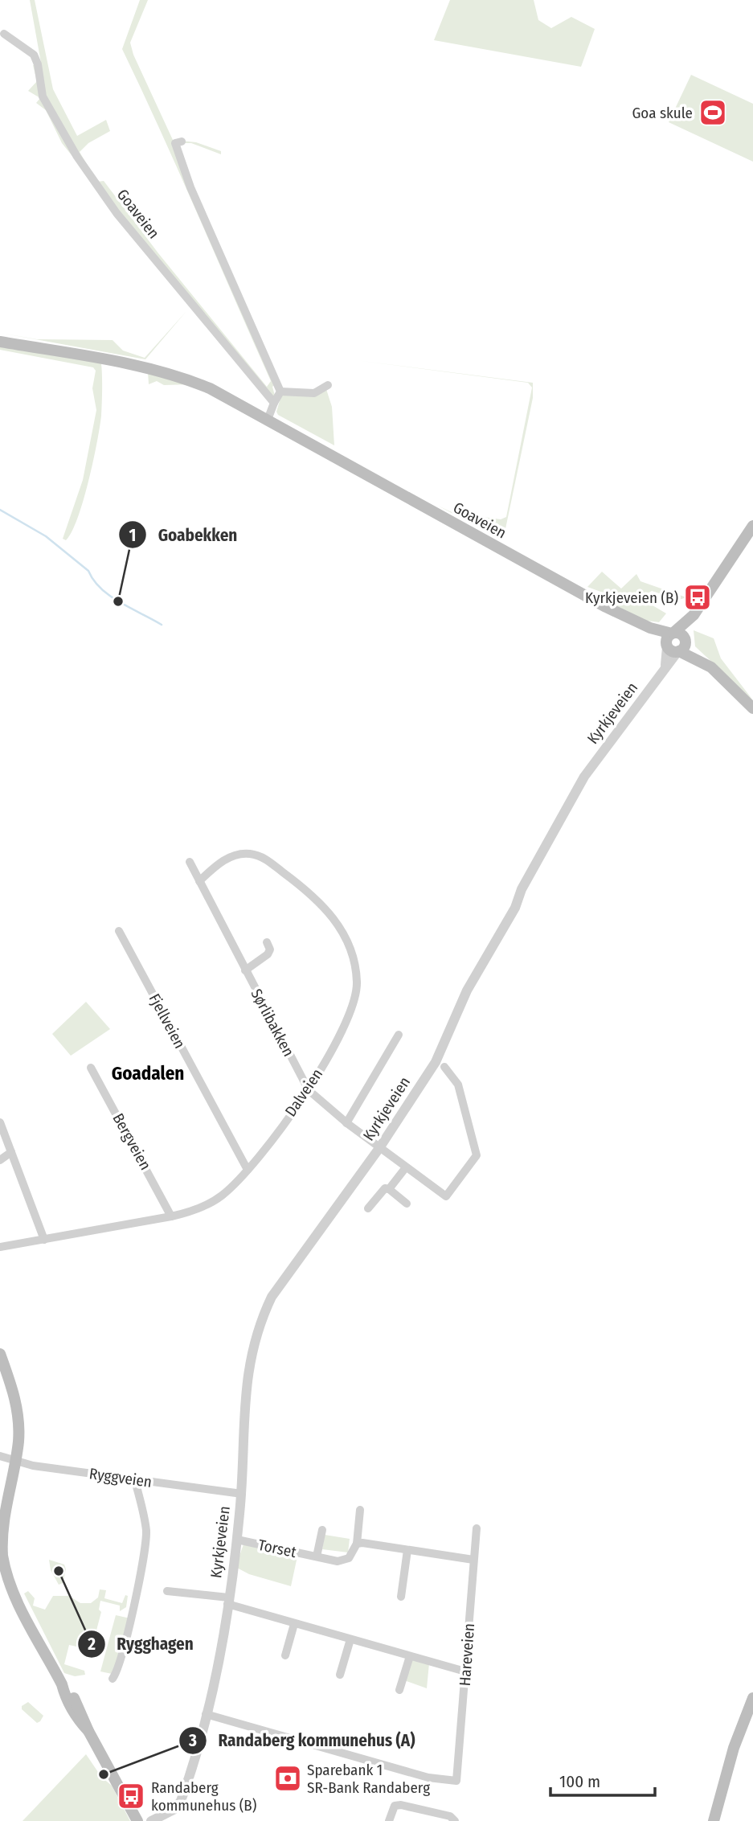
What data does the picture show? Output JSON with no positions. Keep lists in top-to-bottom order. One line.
{"streets":{"main road":["Goaveien","Kyrkjeveien"],"street":["Fjellveien","Sørlibakken","Dalveien","Bergveien","Ryggveien","Torset","Hareveien"]},"crossings":[["Goaveien","Kyrkjeveien"],["Kyrkjeveien","Sørlibakken"],["Kyrkjeveien","Ryggveien"],["Kyrkjeveien","Torset"],["Kyrkjeveien","Hareveien"],["Fjellveien","Dalveien"],["Sørlibakken","Dalveien"],["Dalveien","Bergveien"]],"districts":["Goadalen"],"places":{"sports":["Goa skule"],"bus stop":["Kyrkjeveien (B)","Randaberg kommunehus (B)"],"other":["Goabekken","Rygghagen","Randaberg kommunehus (A)"],"bank":["Sparebank 1 SR-Bank Randaberg"]},"scale_bar":"100 m"}
